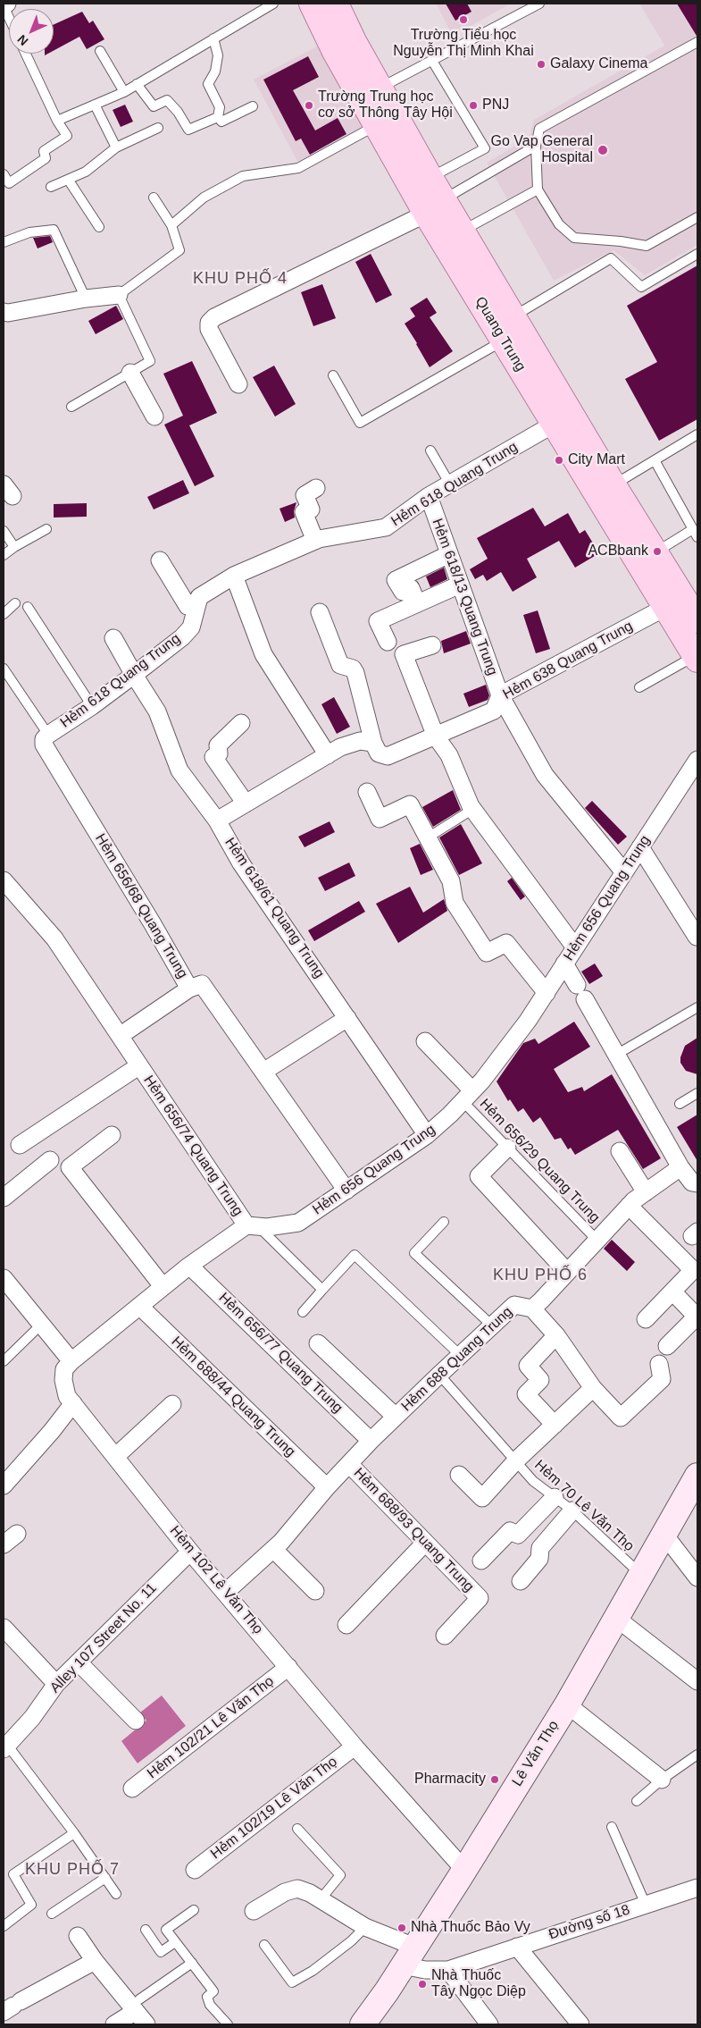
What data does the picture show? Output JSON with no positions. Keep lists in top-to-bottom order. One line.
{"streets":{"main road":["Quang Trung","Lê Văn Thọ"],"street":["Hẻm 618 Quang Trung","Hẻm 618/13 Quang Trung","Hẻm 638 Quang Trung","Hẻm 656 Quang Trung","Hẻm 656/68 Quang Trung","Hẻm 618/61 Quang Trung","Hẻm 656/74 Quang Trung","Hẻm 656/77 Quang Trung","Hẻm 688 Quang Trung","Hẻm 688/44 Quang Trung","Hẻm 688/93 Quang Trung","Hẻm 102 Lê Văn Thọ","Alley 107 Street No. 11","Hẻm 102/21 Lê Văn Thọ","Hẻm 102/19 Lê Văn Thọ","Đường số 18"],"lane":["Hẻm 656/29 Quang Trung","Hẻm 70 Lê Văn Thọ"]},"crossings":[["Quang Trung","Hẻm 618 Quang Trung"],["Quang Trung","Hẻm 638 Quang Trung"],["Hẻm 618 Quang Trung","Hẻm 618/13 Quang Trung"],["Hẻm 618 Quang Trung","Hẻm 656/68 Quang Trung"],["Hẻm 618 Quang Trung","Hẻm 618/61 Quang Trung"],["Hẻm 618/13 Quang Trung","Hẻm 638 Quang Trung"],["Hẻm 618/13 Quang Trung","Hẻm 656 Quang Trung"],["Hẻm 656 Quang Trung","Hẻm 656/68 Quang Trung"],["Hẻm 656 Quang Trung","Hẻm 618/61 Quang Trung"],["Hẻm 656 Quang Trung","Hẻm 656/74 Quang Trung"],["Hẻm 656 Quang Trung","Hẻm 656/29 Quang Trung"],["Hẻm 656/29 Quang Trung","Hẻm 688 Quang Trung"],["Hẻm 656/77 Quang Trung","Hẻm 688 Quang Trung"],["Hẻm 688 Quang Trung","Hẻm 688/44 Quang Trung"],["Hẻm 688 Quang Trung","Hẻm 70 Lê Văn Thọ"],["Hẻm 688 Quang Trung","Hẻm 688/93 Quang Trung"],["Hẻm 688 Quang Trung","Hẻm 102 Lê Văn Thọ"],["Hẻm 70 Lê Văn Thọ","Lê Văn Thọ"],["Hẻm 102 Lê Văn Thọ","Alley 107 Street No. 11"],["Hẻm 102 Lê Văn Thọ","Hẻm 102/21 Lê Văn Thọ"],["Hẻm 102 Lê Văn Thọ","Lê Văn Thọ"],["Hẻm 102 Lê Văn Thọ","Hẻm 102/19 Lê Văn Thọ"],["Lê Văn Thọ","Đường số 18"]],"districts":["KHU PHỐ 4","KHU PHỐ 6","KHU PHỐ 7"],"places":["Trường Tiểu học Nguyễn Thị Minh Khai","Galaxy Cinema","Trường Trung học cơ sở Thông Tây Hội","PNJ","Go Vap General Hospital","City Mart","ACBbank","Pharmacity","Nhà Thuốc Bảo Vy","Nhà Thuốc Tây Ngọc Diệp"],"north":"bottom left"}
